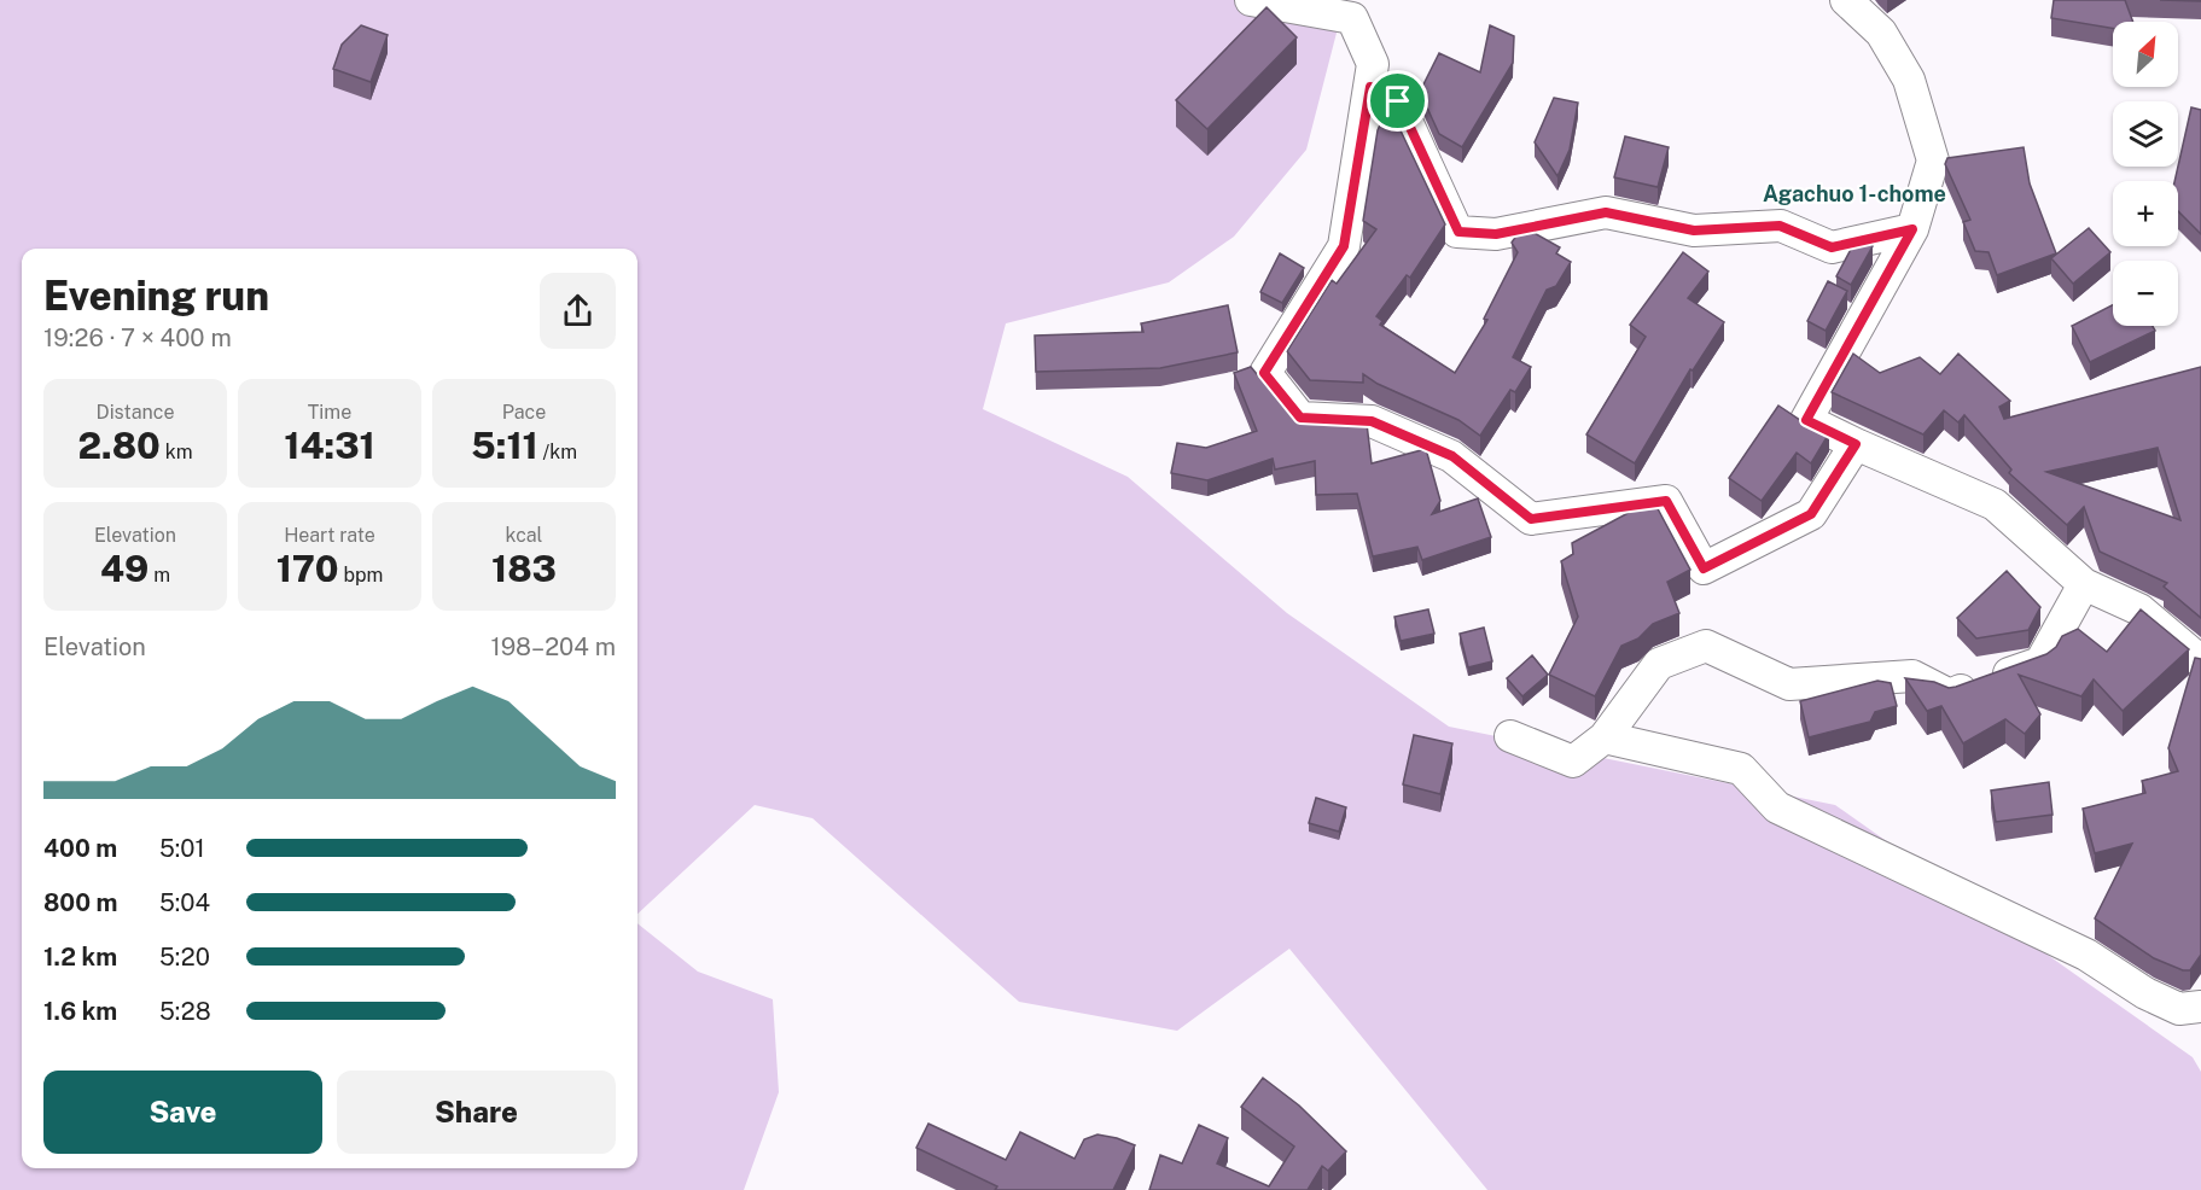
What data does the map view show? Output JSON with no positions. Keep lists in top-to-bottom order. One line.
{"districts":["Agachuo 1-chome"],"north":"top right","page":{"map_buttons":["+","−"],"heading":["Evening run","19:26 · 7 × 400 m"],"stats":[["Distance","2.80 km"],["Time","14:31"],["Pace","5:11 /km"],["Elevation","49 m"],["Heart rate","170 bpm"],["kcal","183"]],"chart":["Elevation","198–204 m"],"list":[{"name":"400 m","note":"5:01"},{"name":"800 m","note":"5:04"},{"name":"1.2 km","note":"5:20"},{"name":"1.6 km","note":"5:28"}],"buttons":["Save","Share"]}}
